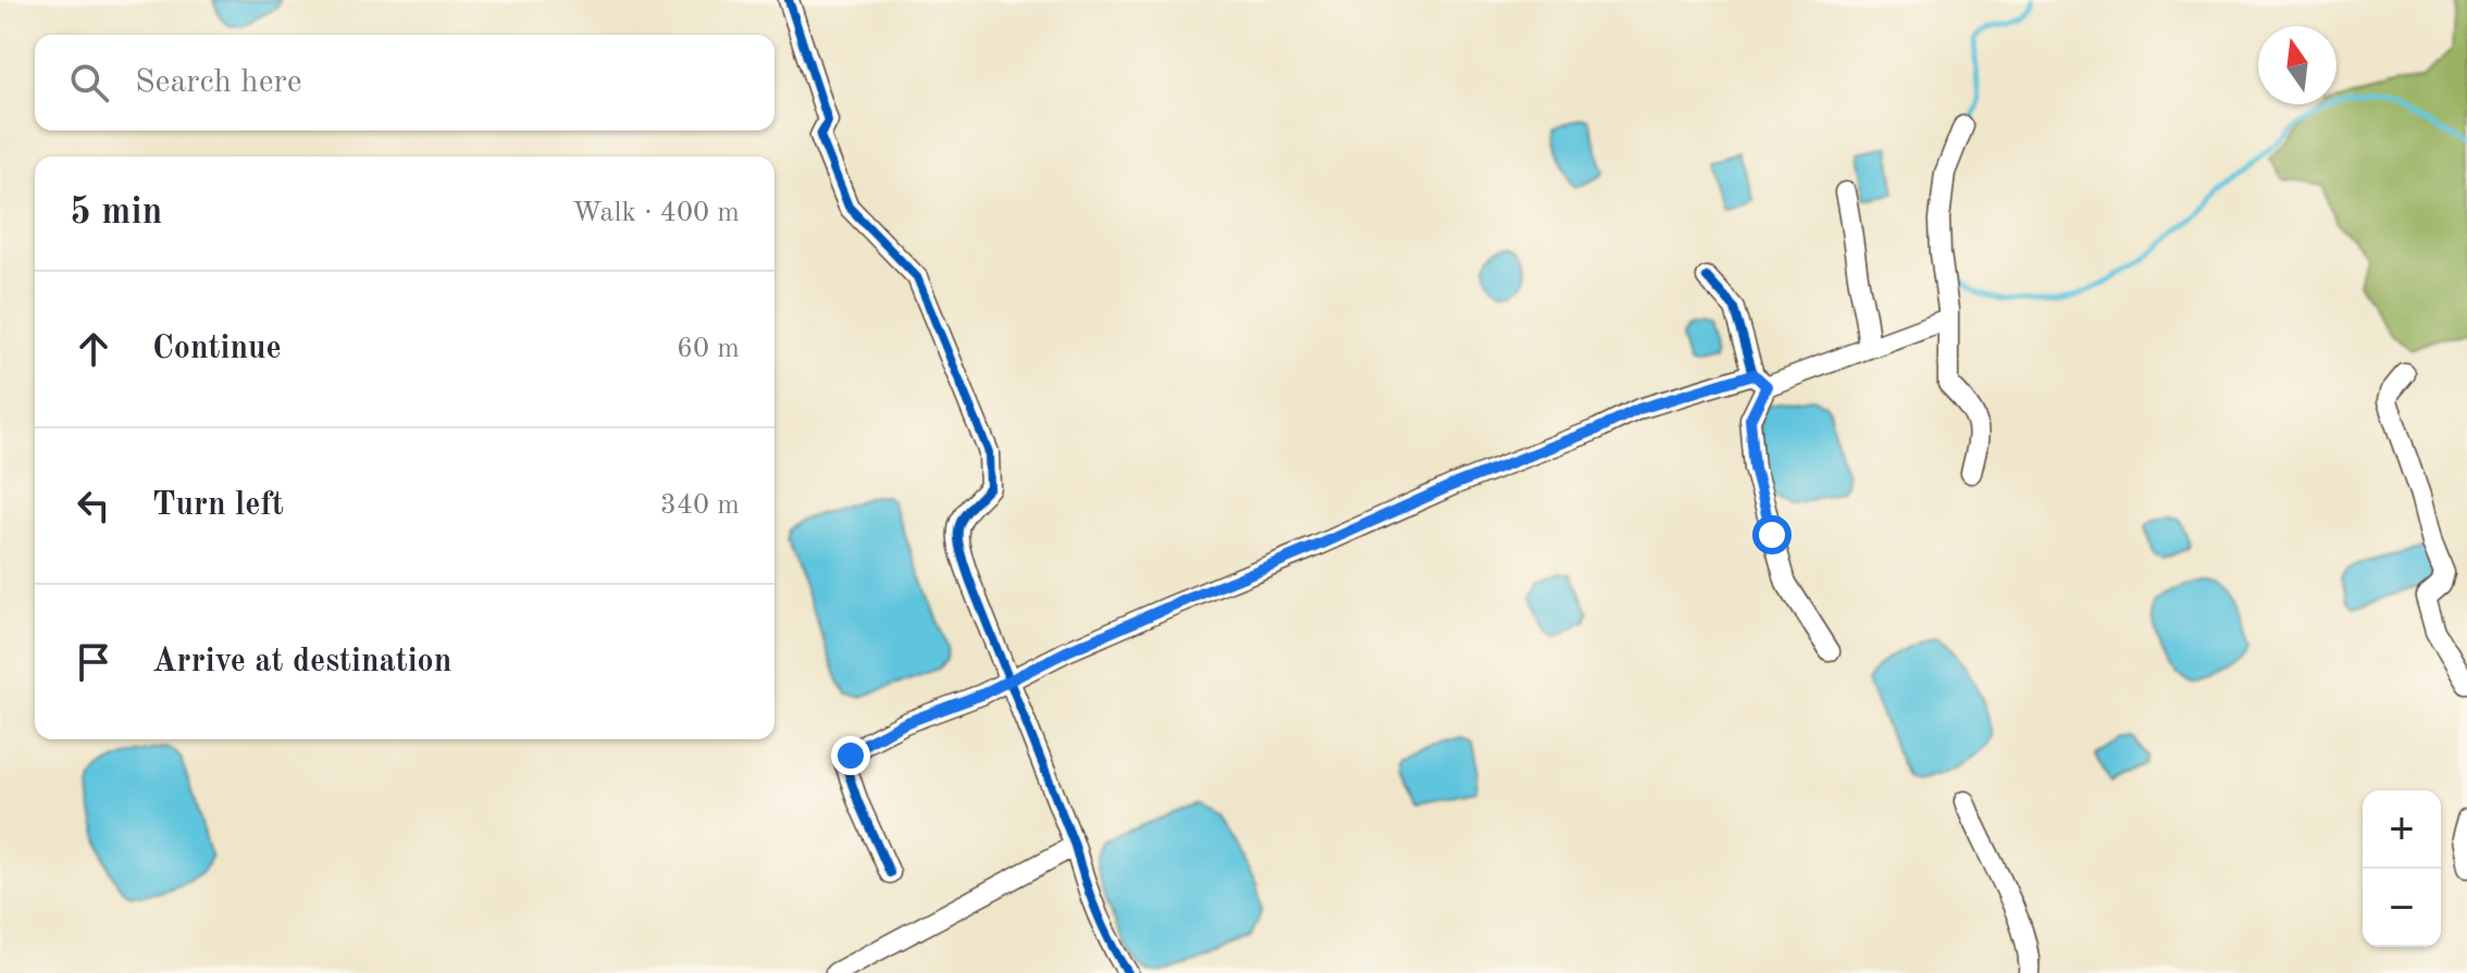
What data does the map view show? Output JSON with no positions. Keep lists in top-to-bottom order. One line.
{"north":"top","page":{"search":"Search here","heading":["5 min","Walk · 400 m"],"list":[["Continue","60 m"],["Turn left","340 m"],"Arrive at destination"],"map_buttons":["+","−"]}}
